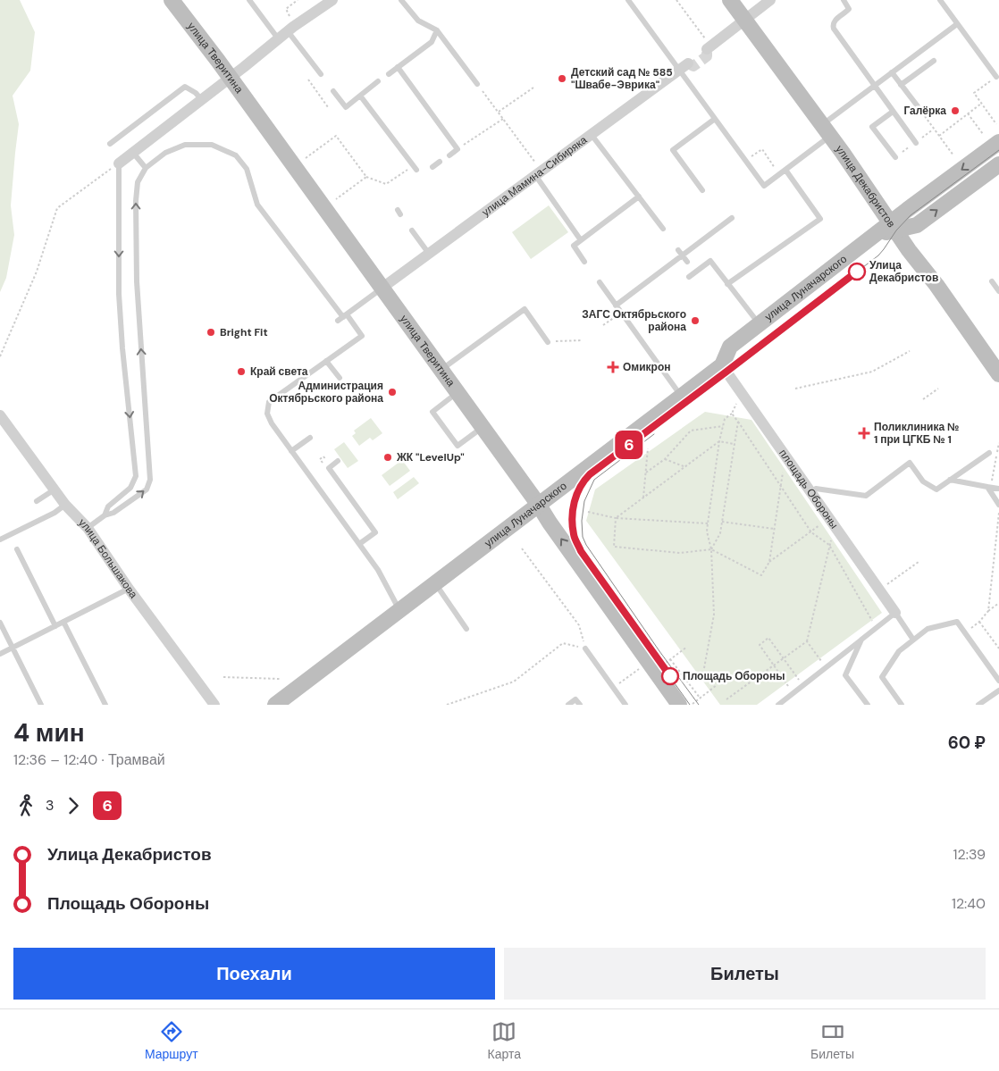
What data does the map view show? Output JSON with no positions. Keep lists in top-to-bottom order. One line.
{"streets":{"street":["улица Тверитина","улица Мамина-Сибиряка","улица Декабристов","улица Луначарского","площадь Обороны","улица Большакова"]},"crossings":[["улица Тверитина","улица Мамина-Сибиряка"],["улица Тверитина","улица Луначарского"],["улица Декабристов","улица Луначарского"],["улица Луначарского","площадь Обороны"]],"places":{"other":["Детский сад № 585 \"Швабе-Эврика\"","Галёрка","Улица Декабристов","ЗАГС Октябрьского района","Bright Fit","Край света","Администрация Октябрьского района","ЖК \"LevelUp\"","Площадь Обороны"],"health":["Омикрон","Поликлиника № 1 при ЦГКБ № 1"]},"lines":["tram line 6"],"page":{"on_map":"6","heading":["4 мин","12:36 – 12:40 · Трамвай","60 ₽"],"legs":["3","6"],"list":[{"name":"Улица Декабристов","value":"12:39"},{"name":"Площадь Обороны","value":"12:40"}],"buttons":["Поехали","Билеты"],"tabs":["Маршрут","Карта","Билеты"]}}
